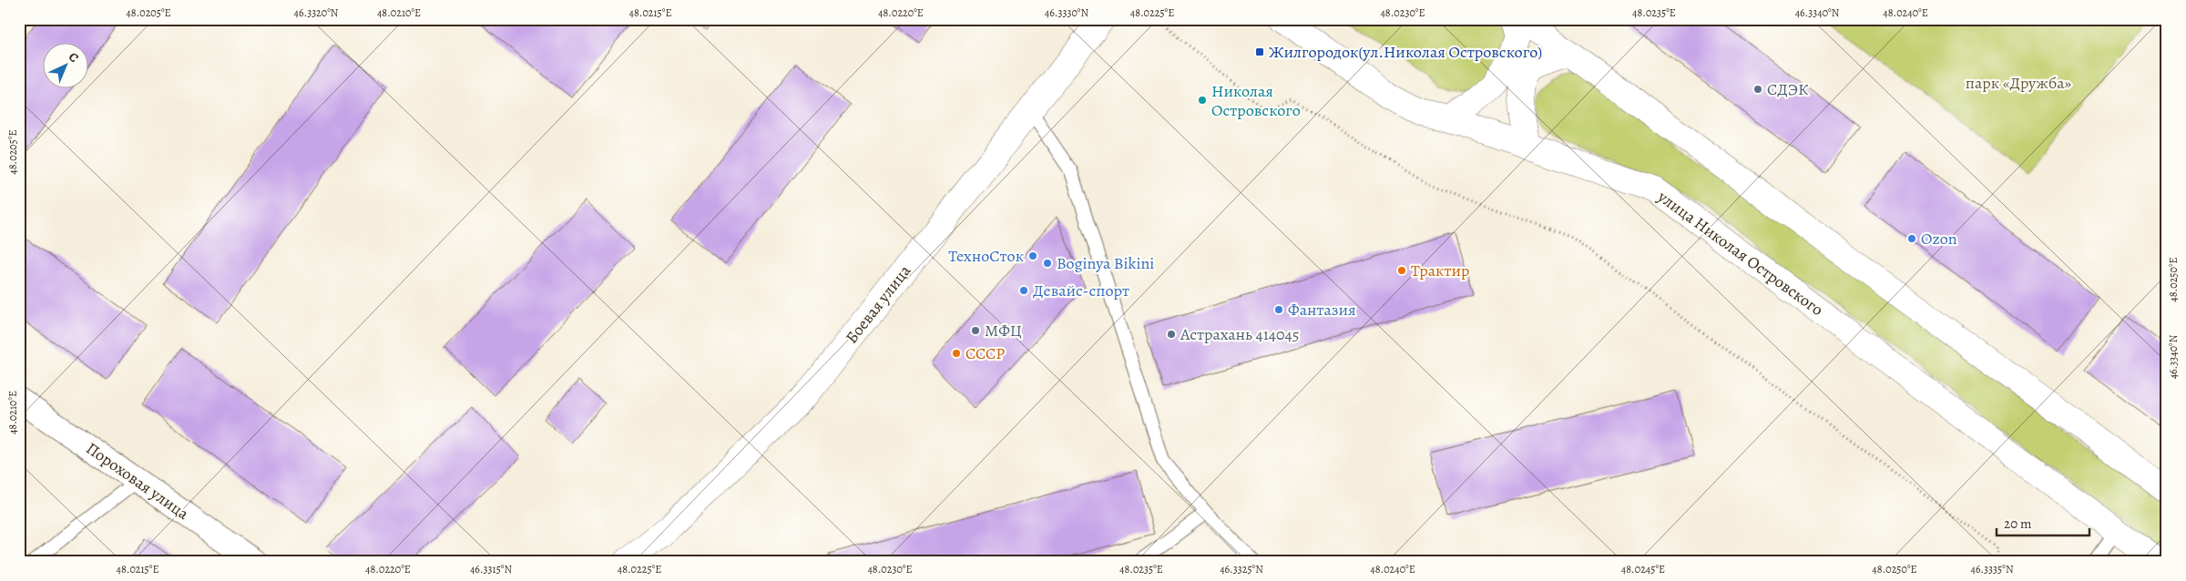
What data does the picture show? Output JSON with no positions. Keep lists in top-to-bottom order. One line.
{"streets":{"main road":["улица Николая Островского","Боевая улица"],"street":["Пороховая улица"]},"parks":["парк «Дружба»"],"places":{"transit":["Жилгородок(ул.Николая Островского)"],"other":["СДЭК","Николая Островского","Ozon","ТехноСток","Boginya Bikini","Трактир","Девайс-спорт","Фантазия","МФЦ","Астрахань 414045","СССР"]},"scale_bar":"20 m","north":"top right","coordinates":["48.0205°E","46.3320°N","48.0210°E","48.0215°E","48.0220°E","46.3330°N","48.0225°E","48.0230°E","48.0235°E","46.3340°N","48.0240°E","48.0250°E","46.3315°N","46.3325°N","48.0245°E","46.3335°N"]}
